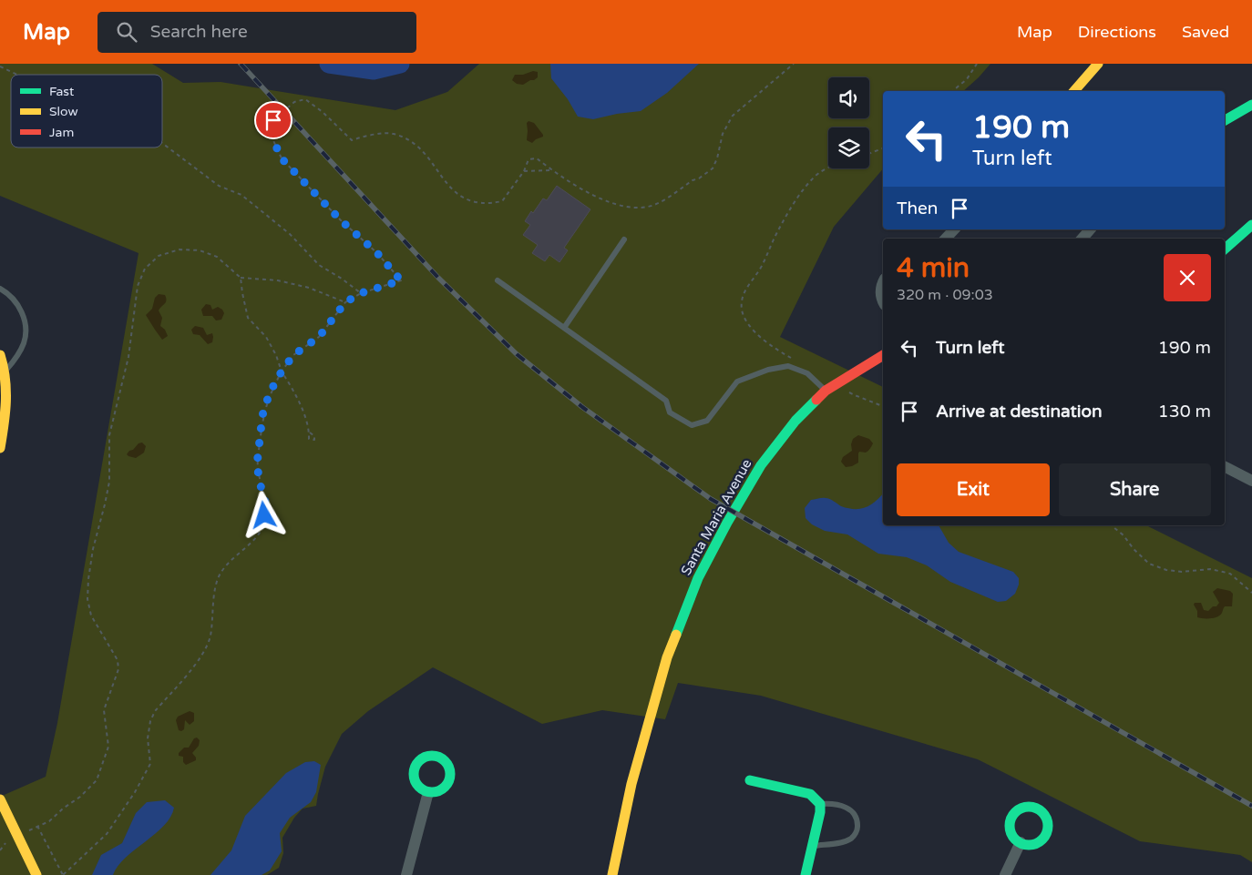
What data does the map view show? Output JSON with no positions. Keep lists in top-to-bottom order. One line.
{"streets":{"street":["Santa Maria Avenue"]},"legend":["Fast","Slow","Jam"],"page":{"header":"Map","search":"Search here","nav":["Map","Directions","Saved"],"turn":["190 m","Turn left"],"then":"Then","heading":["4 min","320 m · 09:03"],"list":[{"name":"Turn left","value":"190 m"},{"name":"Arrive at destination","value":"130 m"}],"buttons":["Exit","Share"]}}
